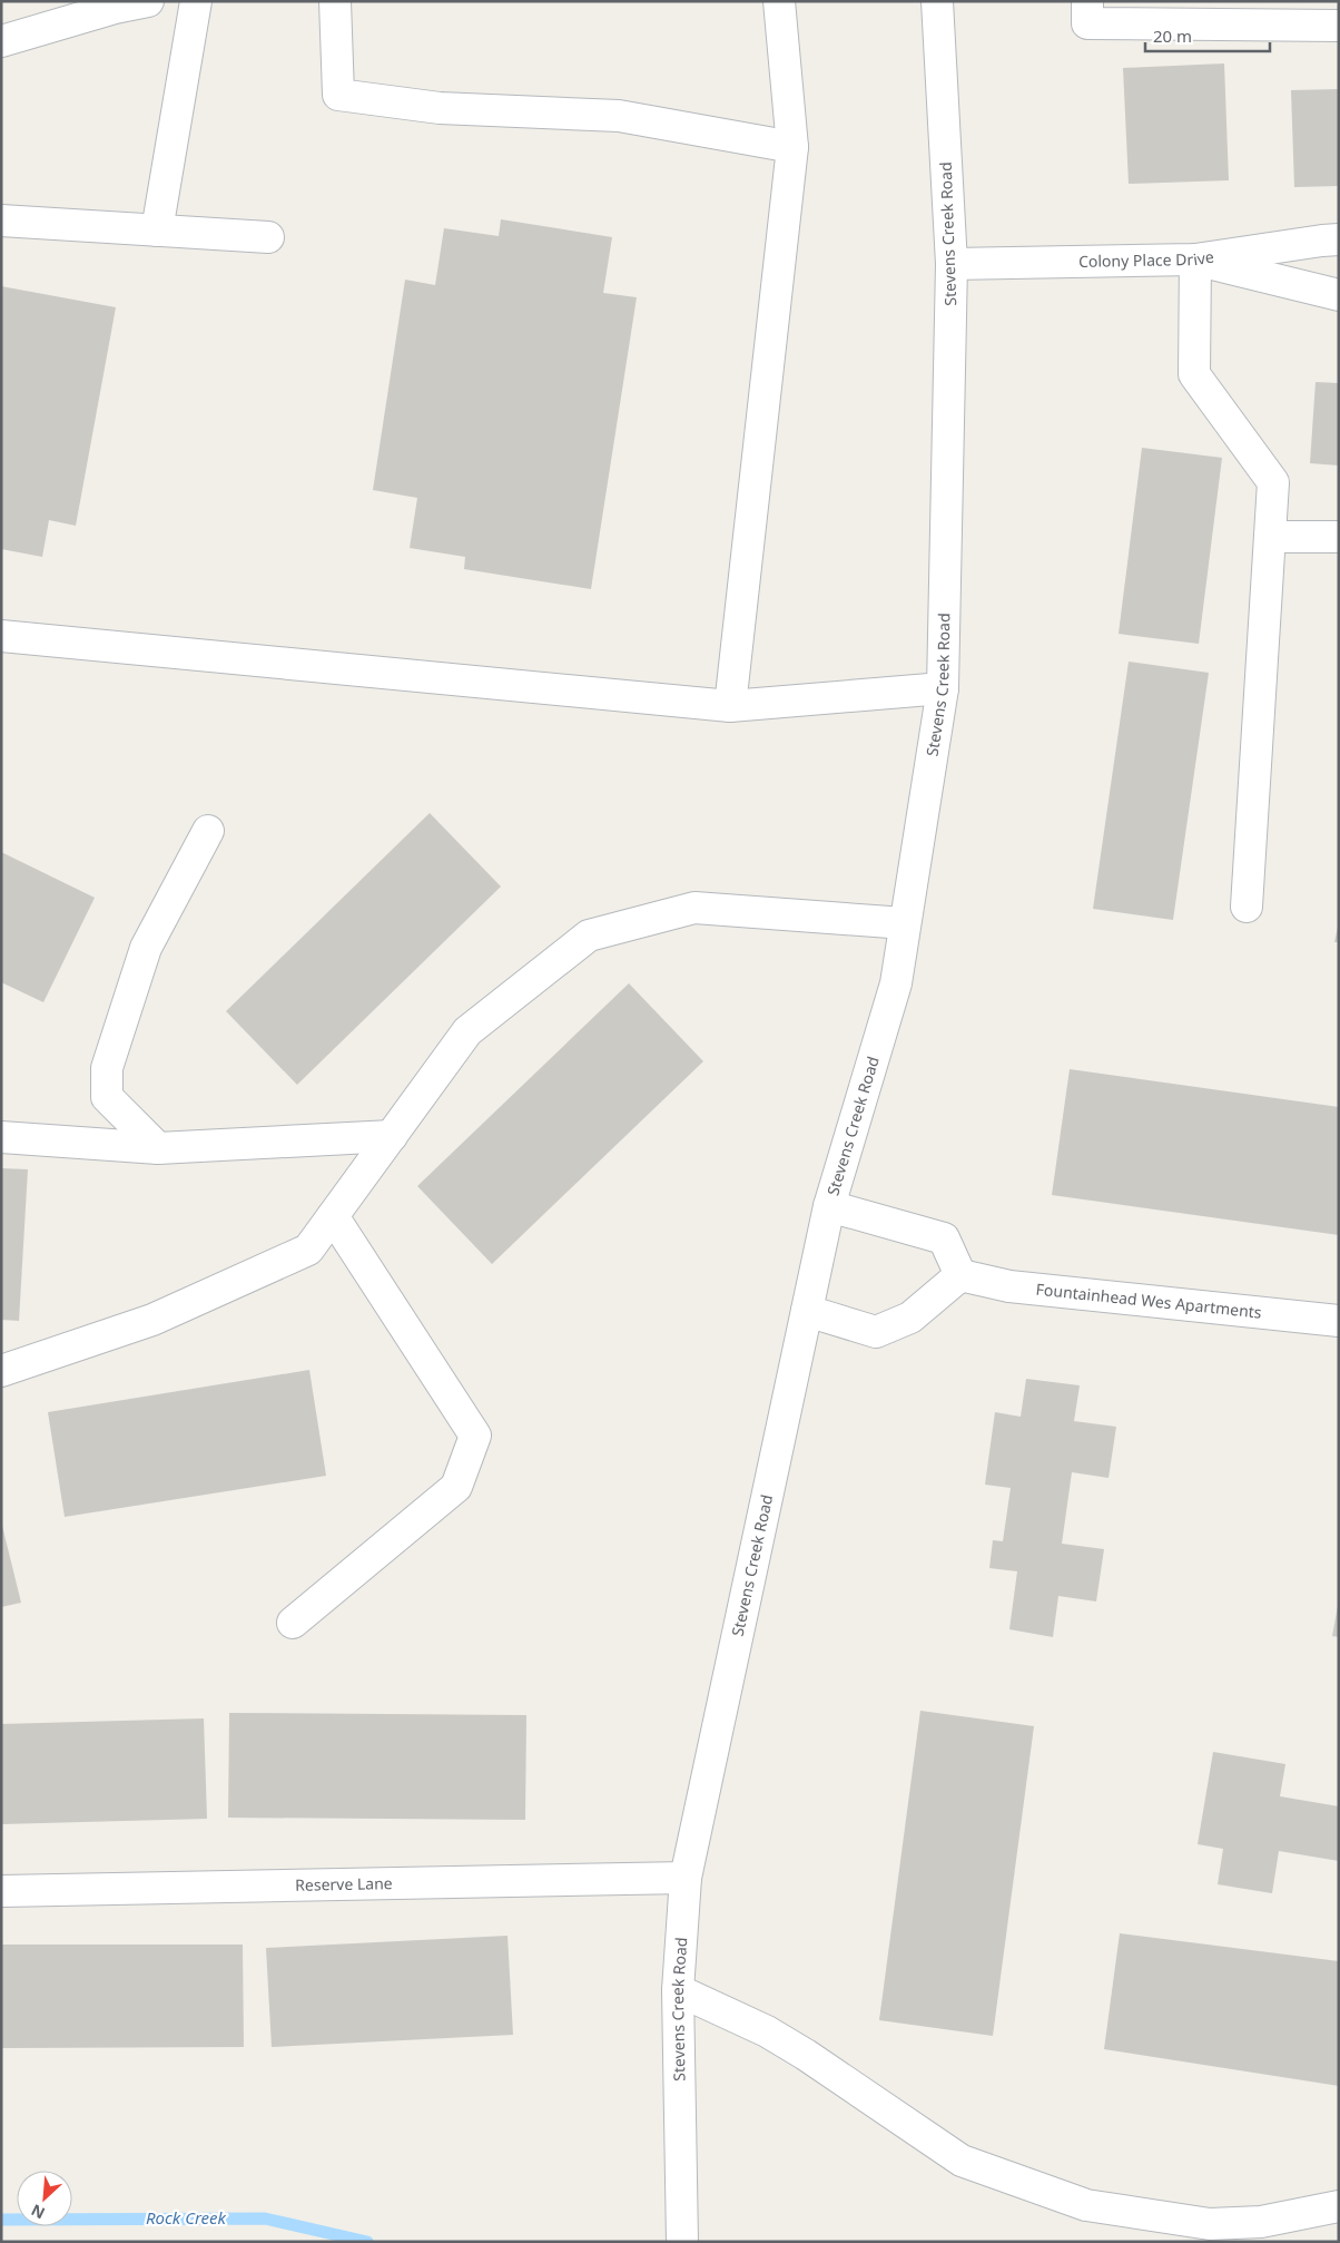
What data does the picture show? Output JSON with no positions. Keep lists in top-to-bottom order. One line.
{"streets":{"street":["Stevens Creek Road","Colony Place Drive","Fountainhead Wes Apartments","Reserve Lane"]},"crossings":[["Stevens Creek Road","Colony Place Drive"],["Stevens Creek Road","Reserve Lane"]],"water":["Rock Creek"],"scale_bar":"20 m","north":"bottom left"}
